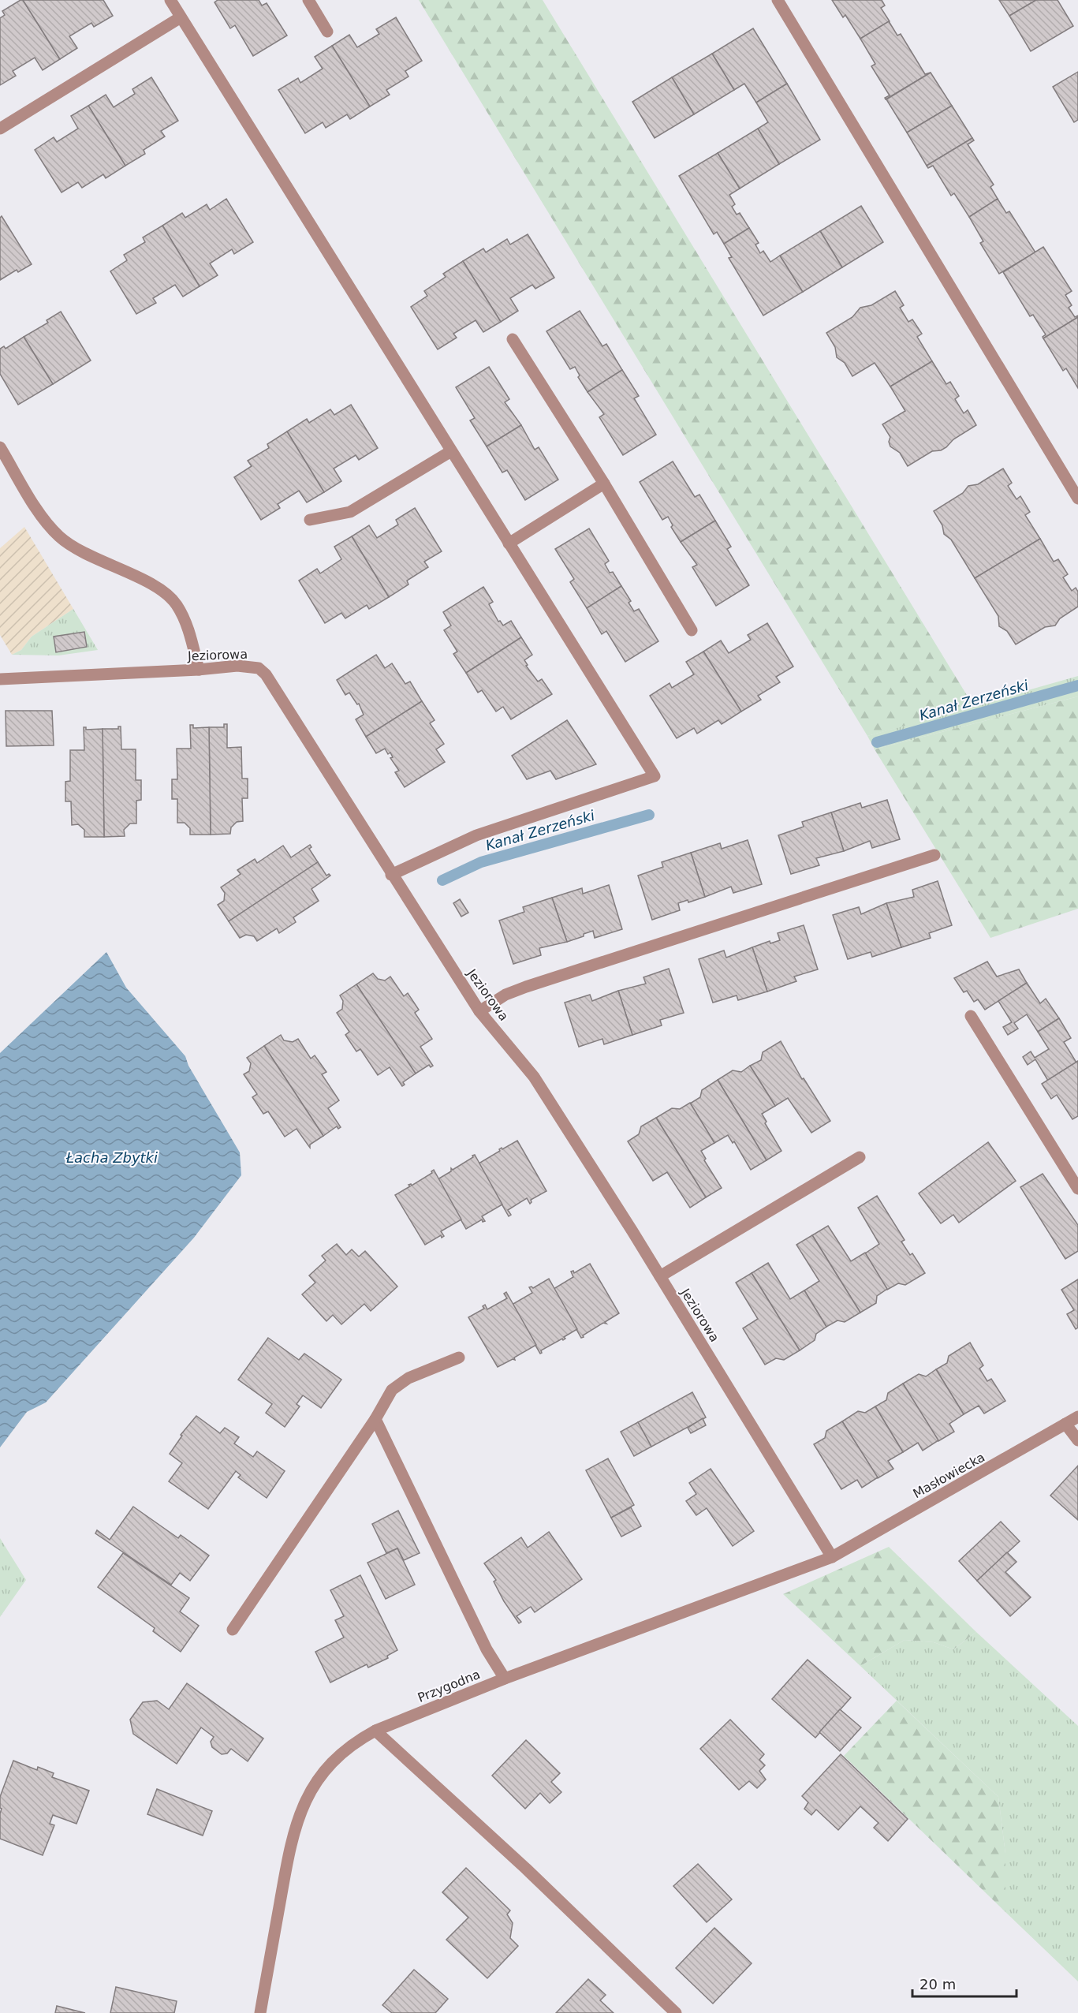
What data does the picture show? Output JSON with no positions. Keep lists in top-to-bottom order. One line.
{"streets":{"street":["Jeziorowa","Masłowiecka","Przygodna"]},"crossings":[["Jeziorowa","Masłowiecka"],["Jeziorowa","Przygodna"],["Masłowiecka","Przygodna"]],"water":["Kanał Zerzeński","Łacha Zbytki"],"scale_bar":"20 m"}
